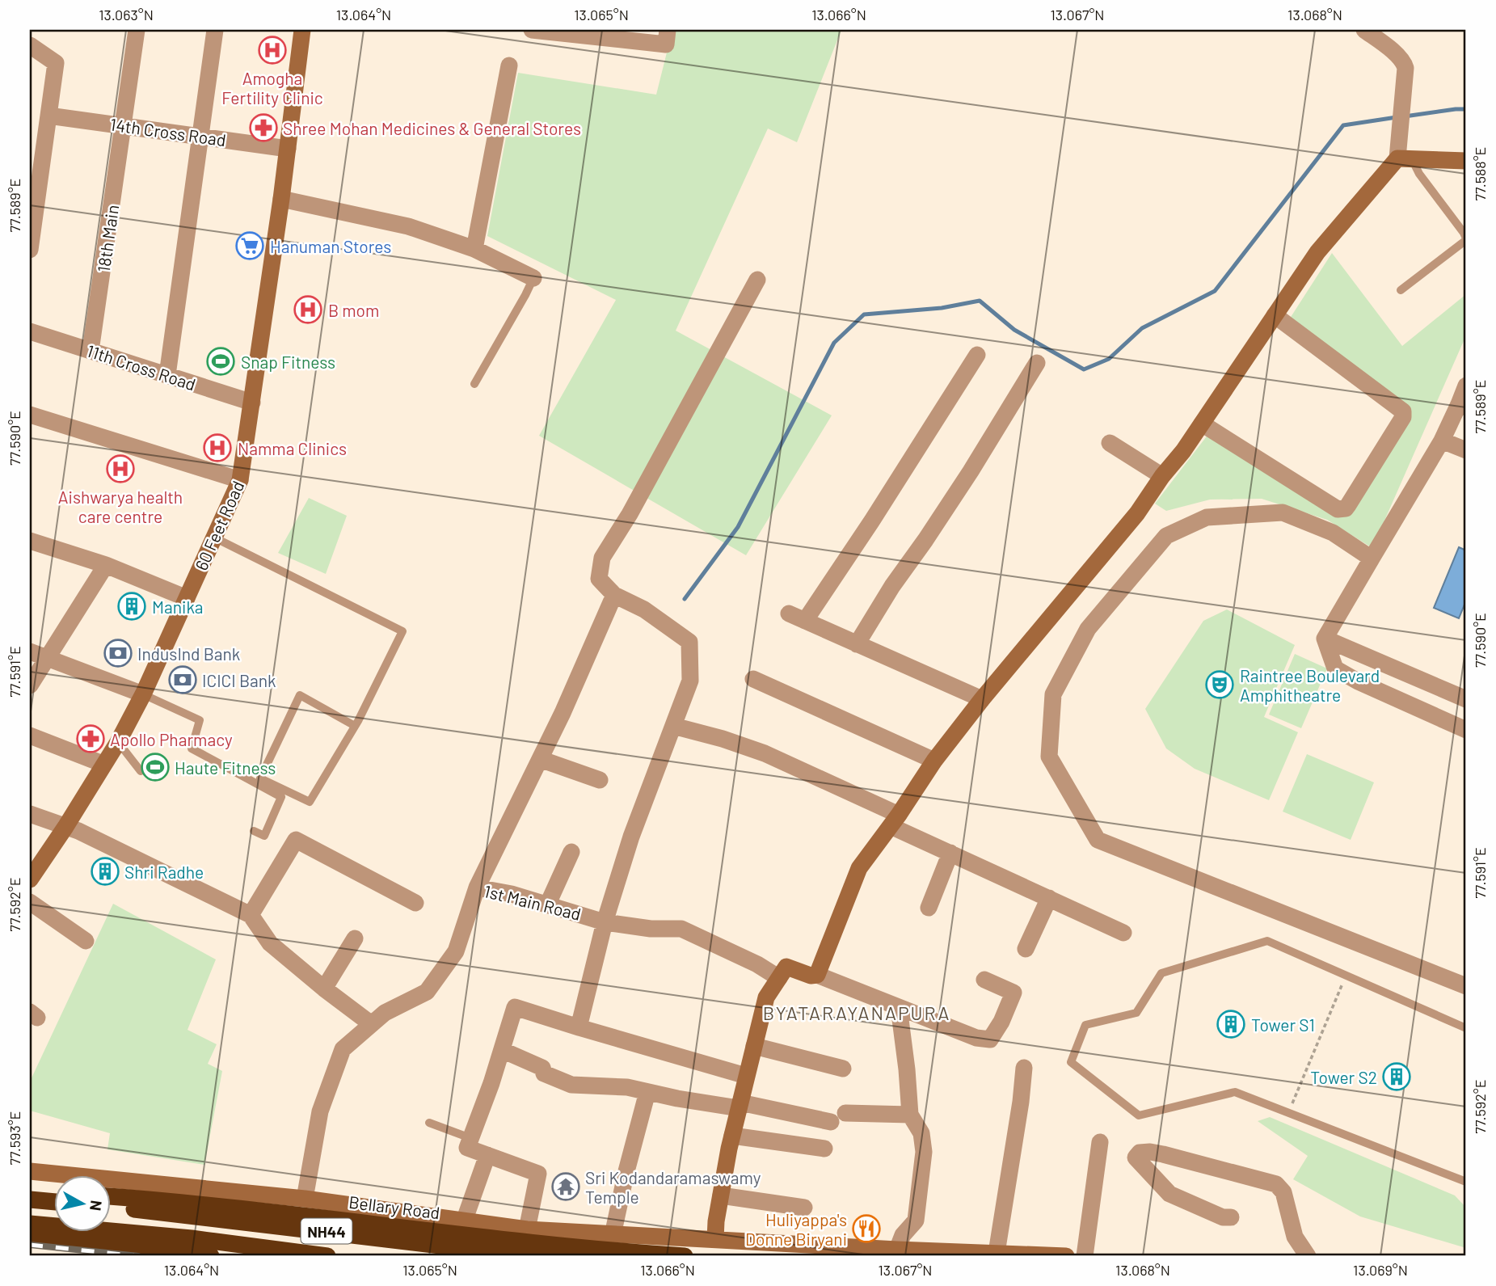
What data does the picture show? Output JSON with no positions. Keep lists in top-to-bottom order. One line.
{"streets":{"highway":["Bellary Road","NH44"],"street":["14th Cross Road","18th Main","11th Cross Road","60 Feet Road","1st Main Road"]},"crossings":[["14th Cross Road","18th Main"],["14th Cross Road","60 Feet Road"],["18th Main","11th Cross Road"],["11th Cross Road","60 Feet Road"]],"districts":["BYATARAYANAPURA"],"places":{"hospital":["Amogha Fertility Clinic","B mom","Namma Clinics","Aishwarya health care centre"],"pharmacy":["Shree Mohan Medicines & General Stores","Apollo Pharmacy"],"supermarket":["Hanuman Stores"],"sports":["Snap Fitness","Haute Fitness"],"building":["Manika","Shri Radhe","Tower S1","Tower S2"],"bank":["IndusInd Bank","ICICI Bank"],"theatre":["Raintree Boulevard Amphitheatre"],"temple":["Sri Kodandaramaswamy Temple"],"restaurant":["Huliyappa's Donne Biryani"]},"north":"right","coordinates":["13.063°N","13.064°N","13.065°N","13.066°N","13.067°N","13.068°N","77.588°E","77.589°E","77.590°E","77.591°E","77.592°E","77.593°E","13.069°N"]}
